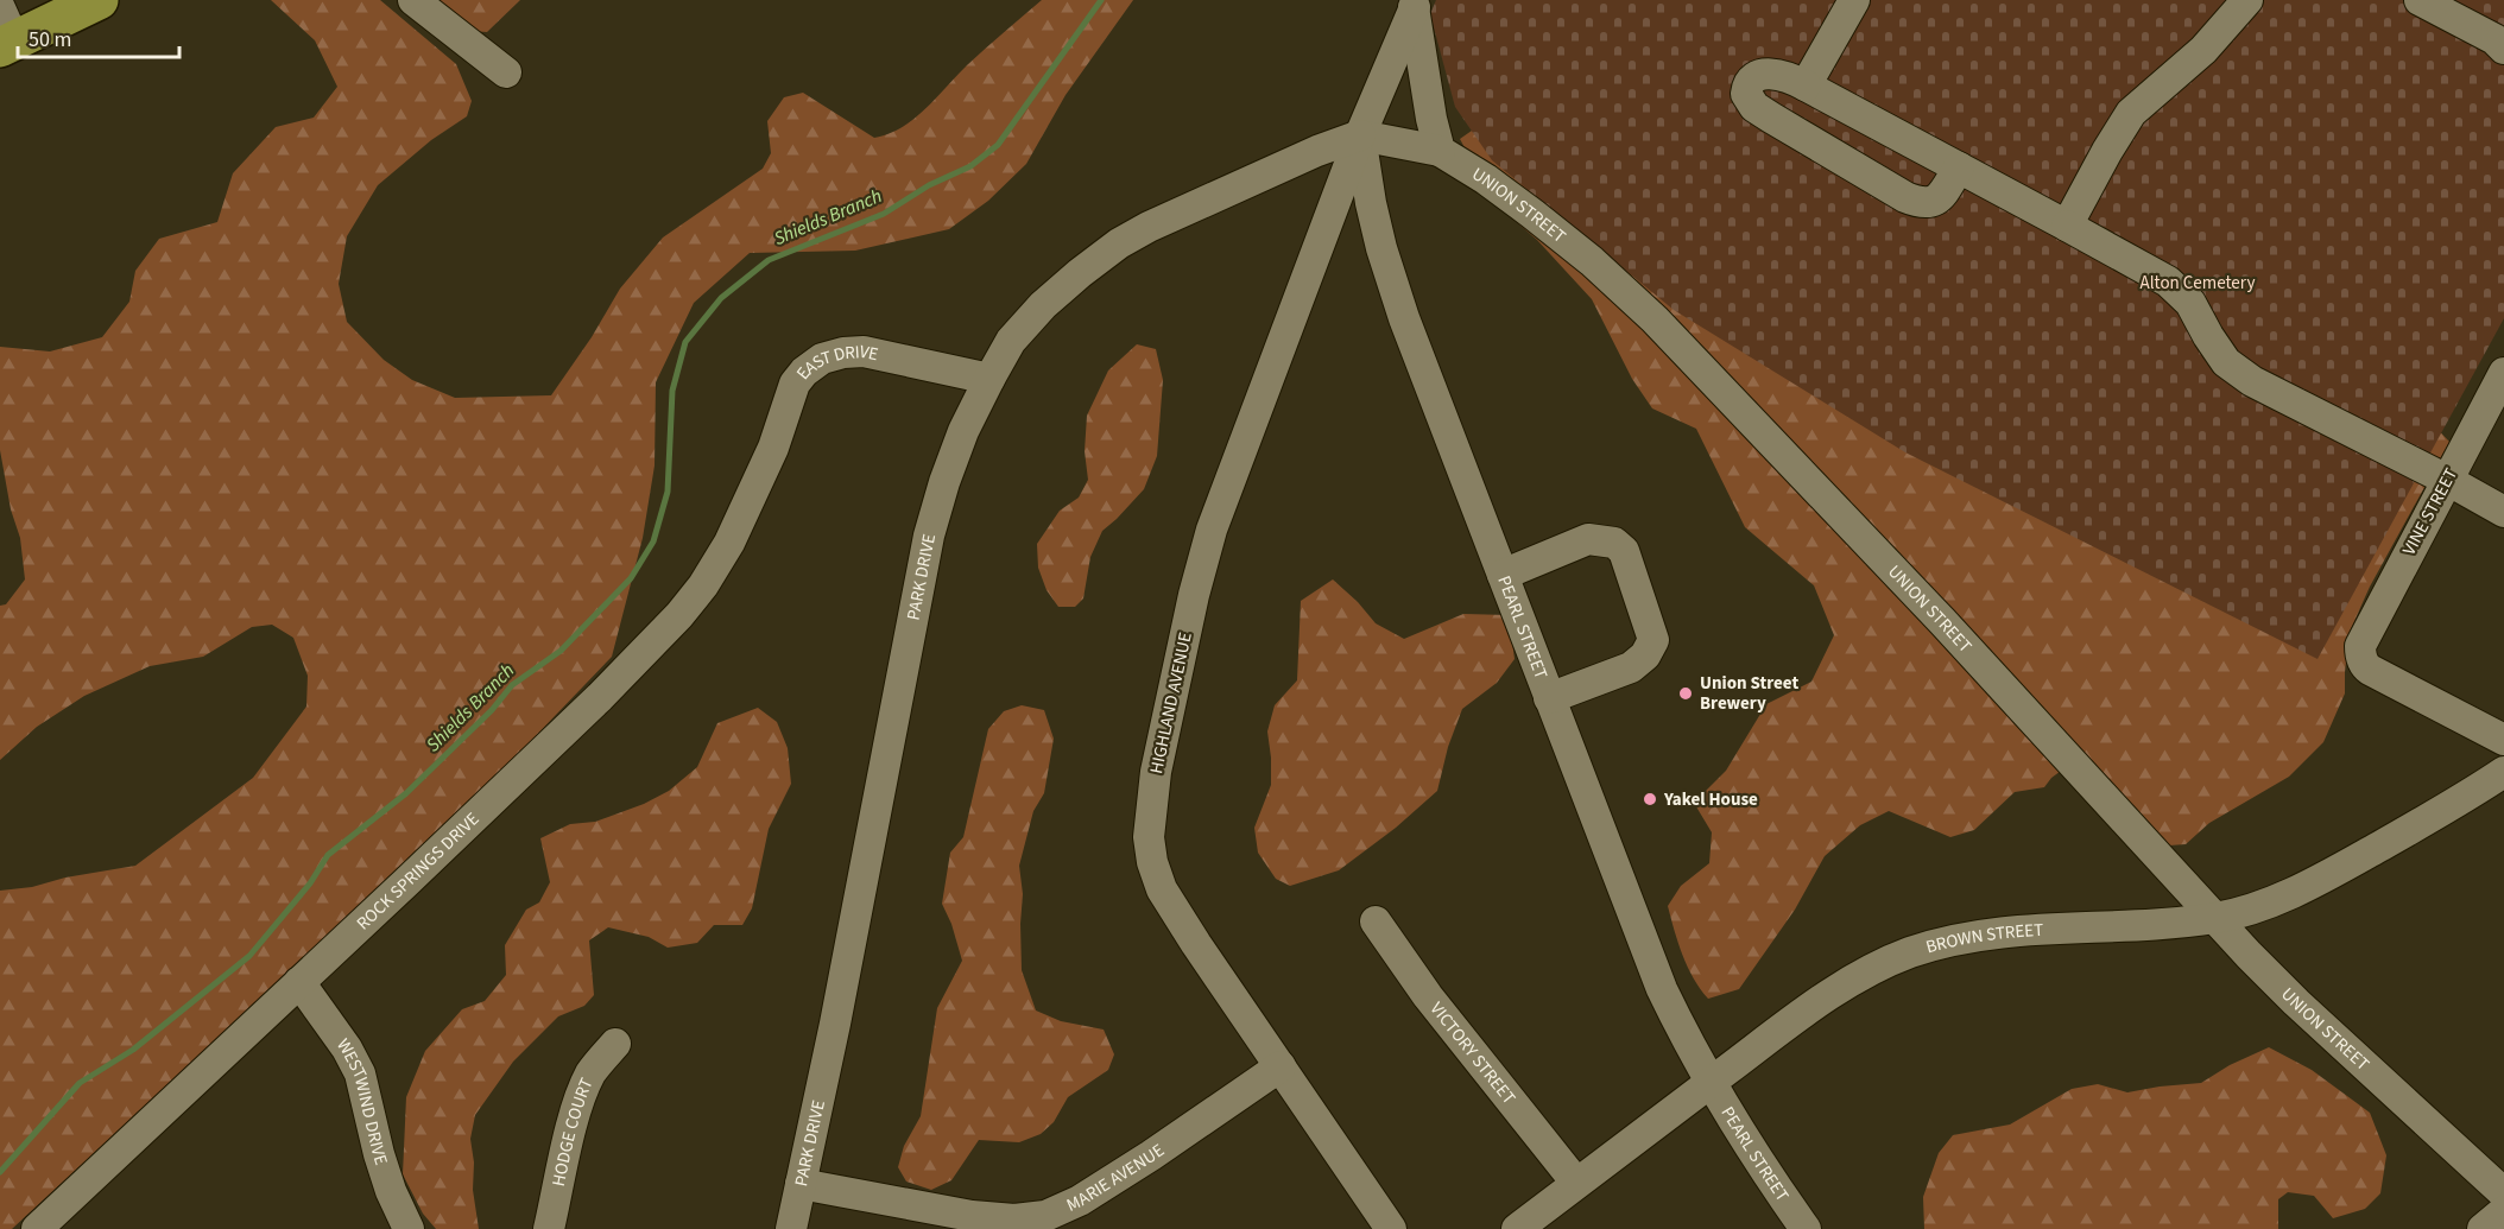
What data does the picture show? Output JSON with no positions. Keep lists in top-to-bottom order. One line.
{"streets":{"street":["UNION STREET","EAST DRIVE","VINE STREET","PARK DRIVE","PEARL STREET","HIGHLAND AVENUE","ROCK SPRINGS DRIVE","BROWN STREET","VICTORY STREET","WESTWIND DRIVE","HODGE COURT","MARIE AVENUE"]},"crossings":[["UNION STREET","BROWN STREET"],["EAST DRIVE","PARK DRIVE"],["EAST DRIVE","ROCK SPRINGS DRIVE"],["PARK DRIVE","PEARL STREET"],["PARK DRIVE","HIGHLAND AVENUE"],["PARK DRIVE","MARIE AVENUE"],["PEARL STREET","HIGHLAND AVENUE"],["PEARL STREET","BROWN STREET"],["HIGHLAND AVENUE","MARIE AVENUE"],["ROCK SPRINGS DRIVE","WESTWIND DRIVE"],["BROWN STREET","VICTORY STREET"]],"water":["Shields Branch"],"parks":["Alton Cemetery"],"places":["Union Street Brewery","Yakel House"],"scale_bar":"50 m"}
